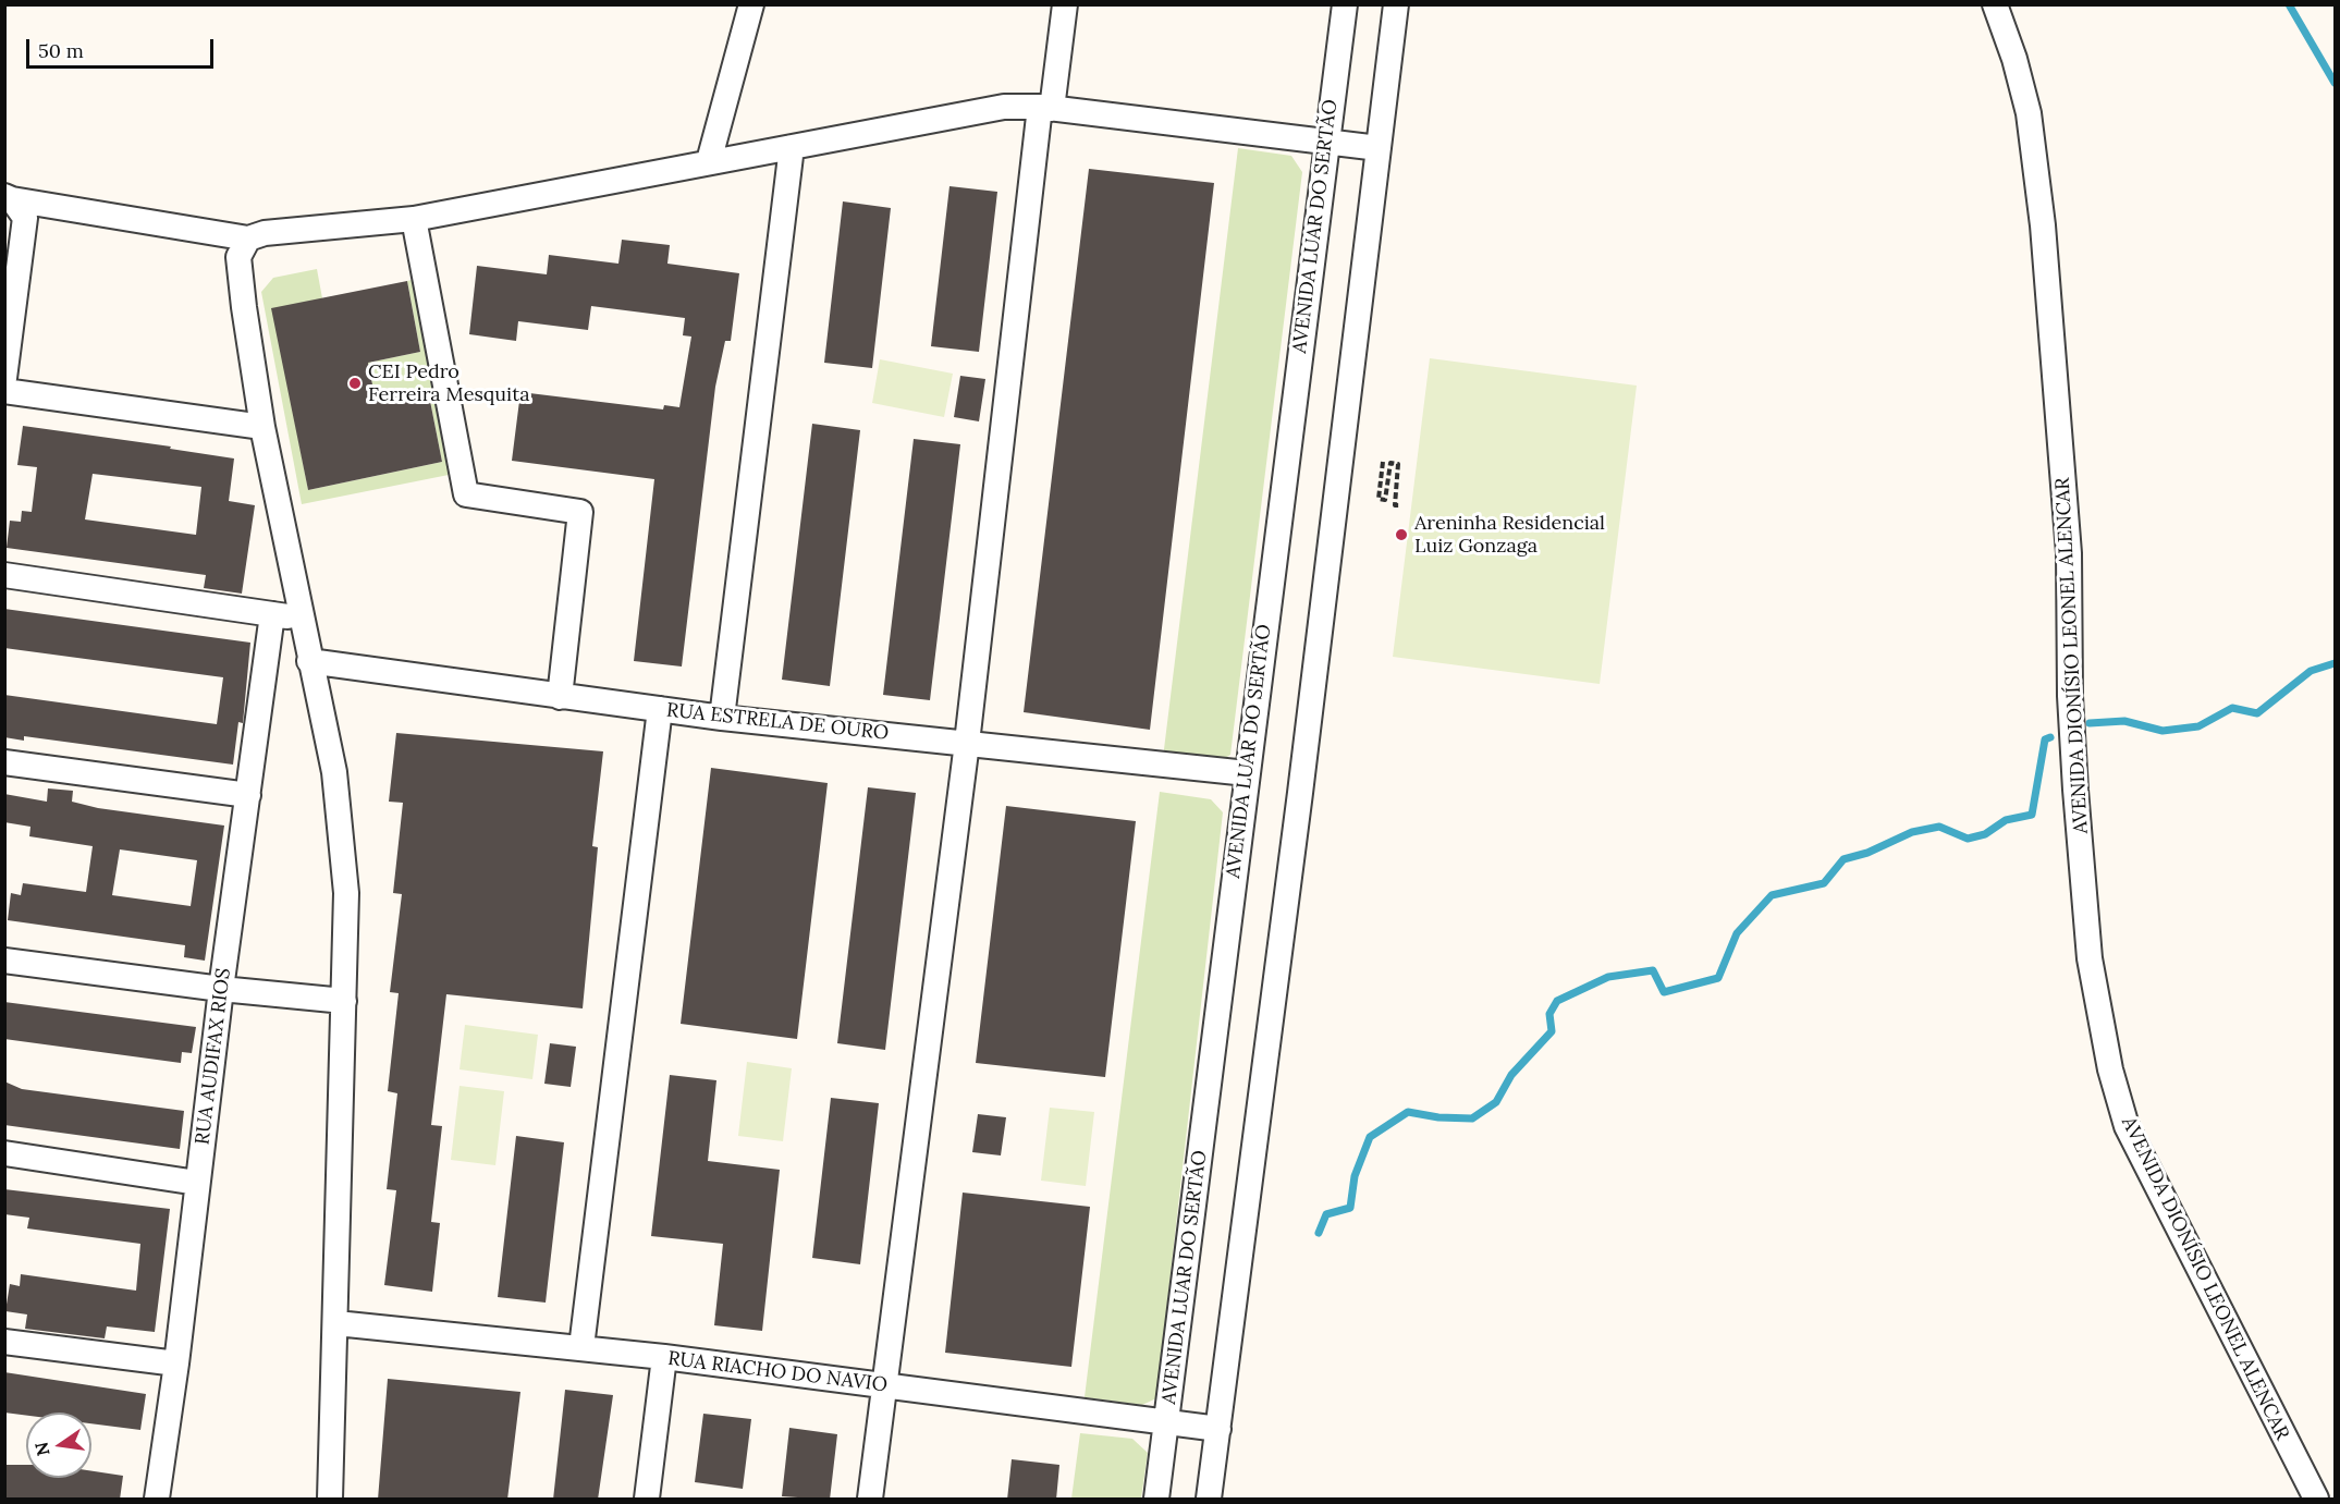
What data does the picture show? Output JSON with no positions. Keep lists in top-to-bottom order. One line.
{"streets":{"street":["AVENIDA LUAR DO SERTÃO","AVENIDA DIONÍSIO LEONEL ALENCAR","RUA ESTRELA DE OURO","RUA AUDIFAX RIOS","RUA RIACHO DO NAVIO"]},"crossings":[["AVENIDA LUAR DO SERTÃO","RUA ESTRELA DE OURO"],["AVENIDA LUAR DO SERTÃO","RUA RIACHO DO NAVIO"]],"places":["CEI Pedro Ferreira Mesquita","Areninha Residencial Luiz Gonzaga"],"scale_bar":"50 m","north":"left"}
